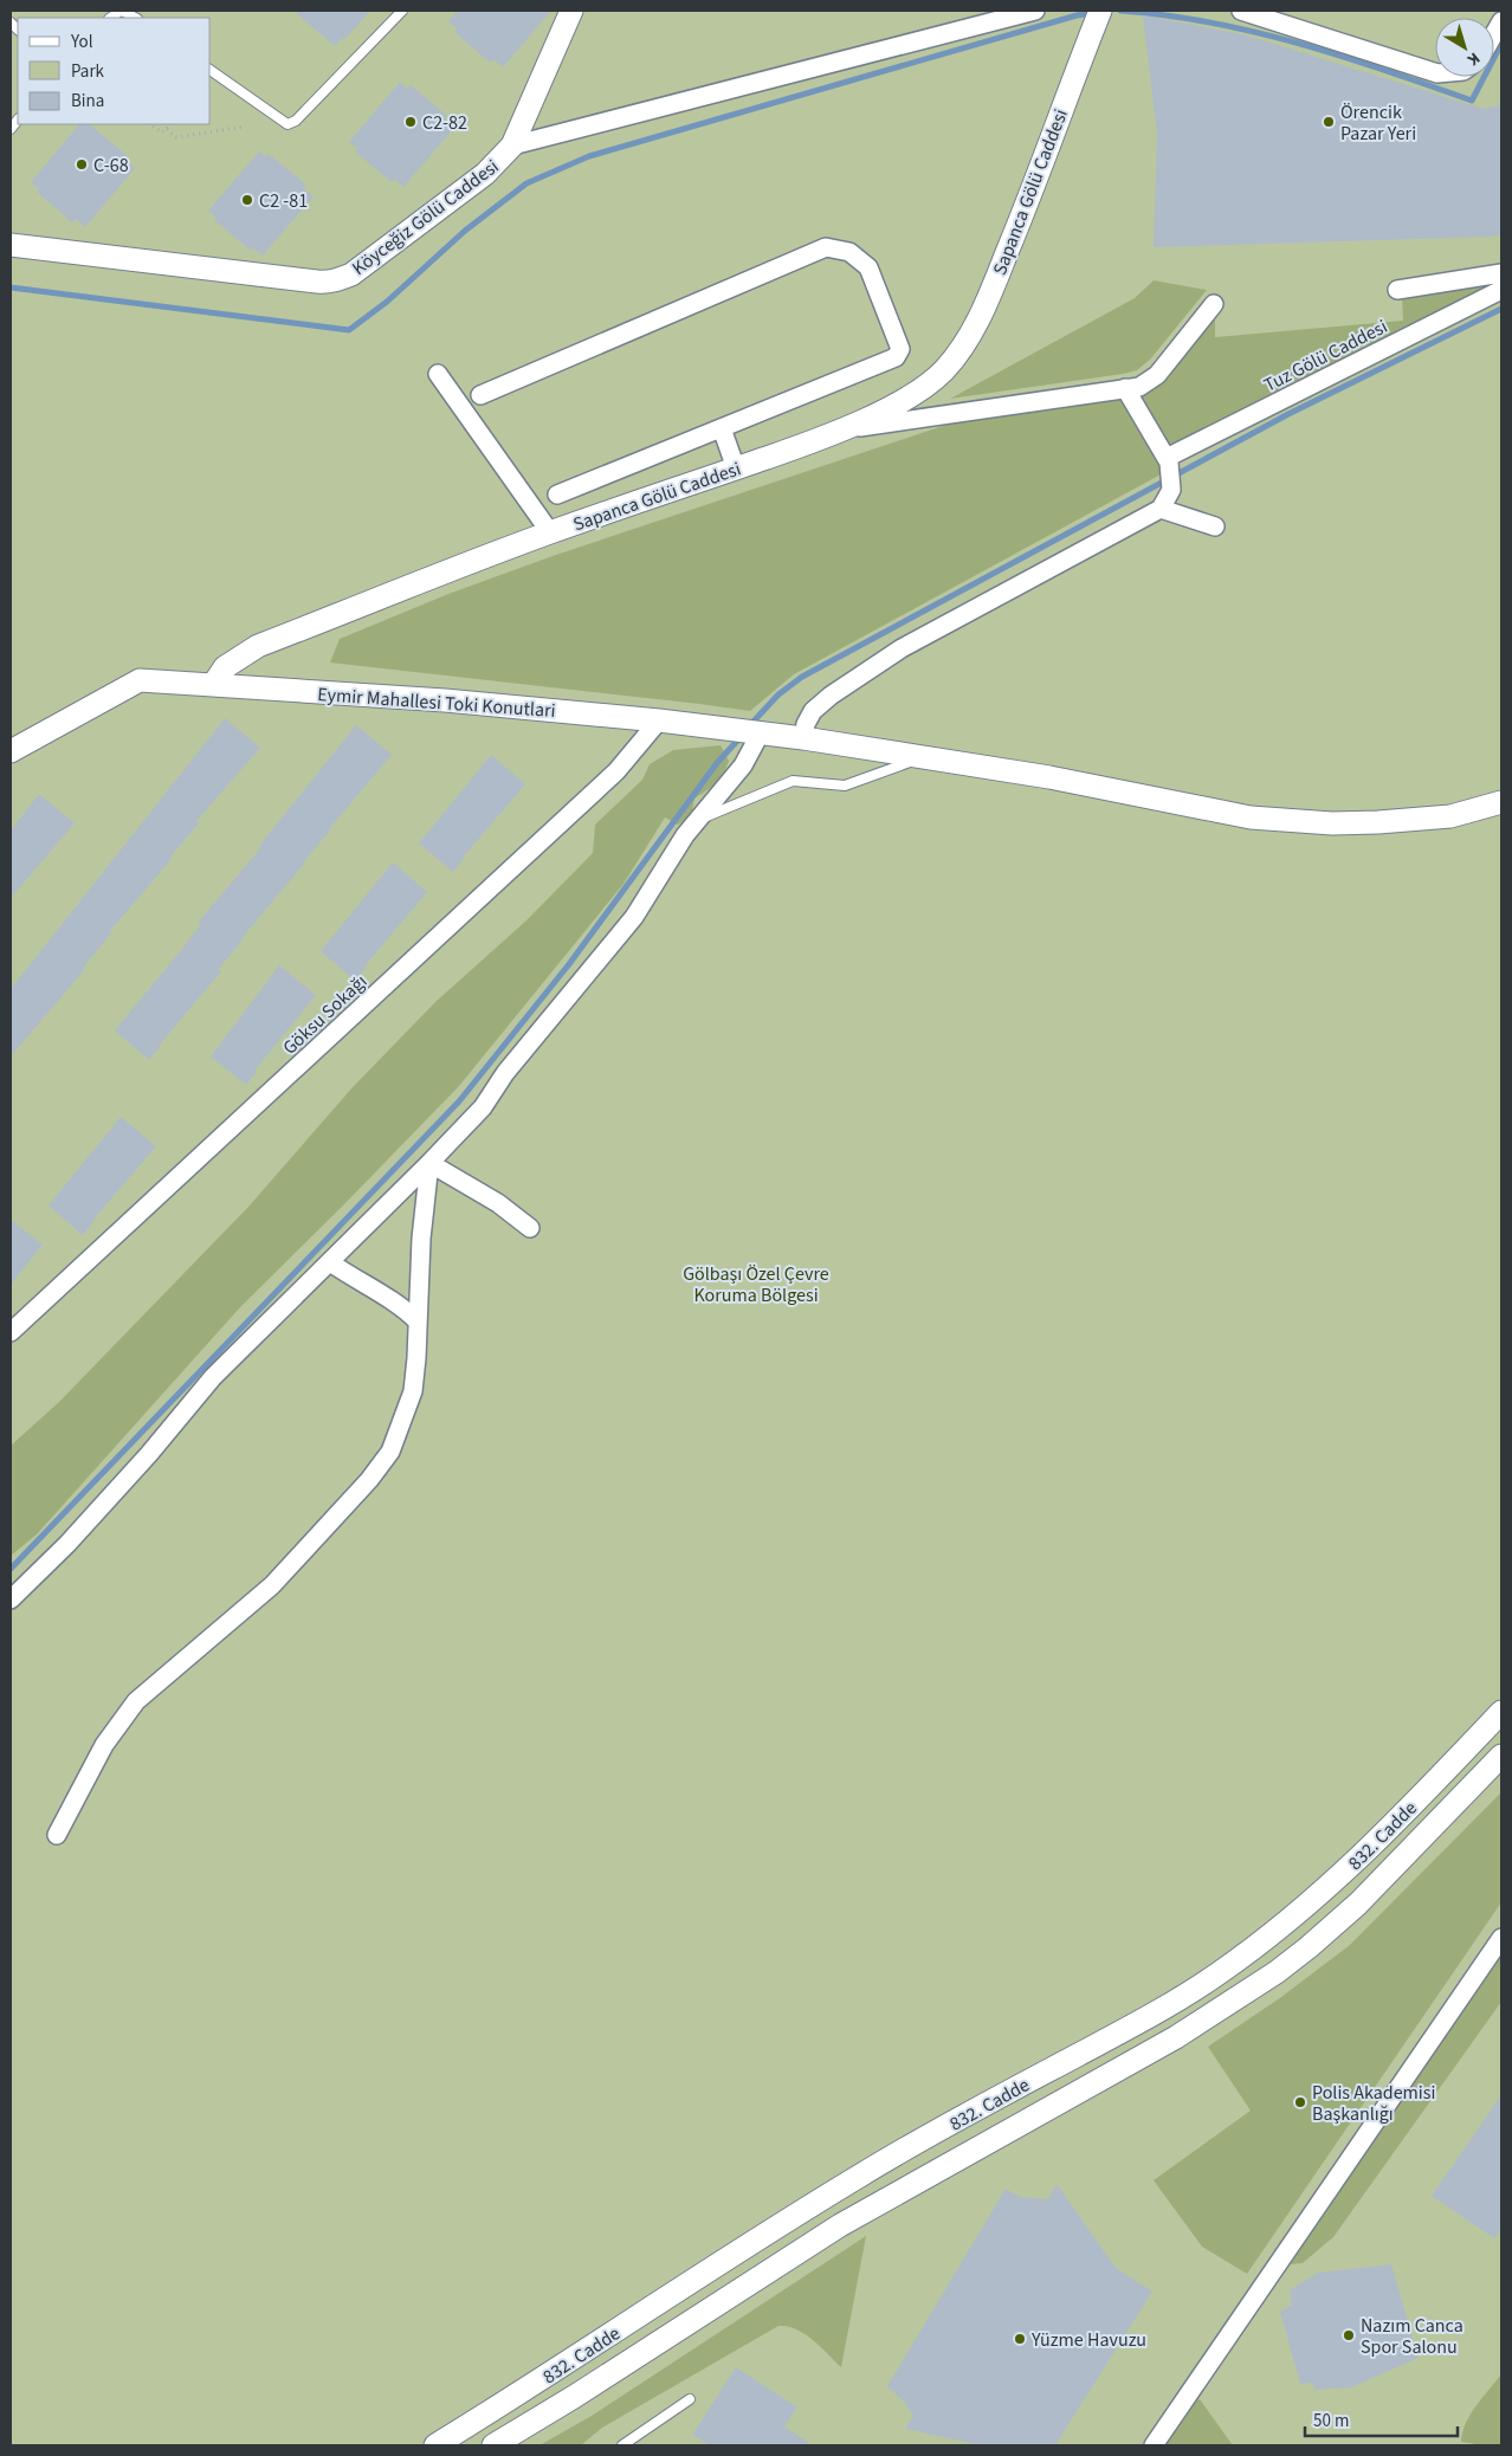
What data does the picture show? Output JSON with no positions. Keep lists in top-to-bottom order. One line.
{"streets":{"street":["Sapanca Gölü Caddesi","Köyceğiz Gölü Caddesi","Tuz Gölü Caddesi","Eymir Mahallesi Toki Konutlari","Göksu Sokağı","832. Cadde"]},"crossings":[["Sapanca Gölü Caddesi","Eymir Mahallesi Toki Konutlari"],["Eymir Mahallesi Toki Konutlari","Göksu Sokağı"]],"parks":["Gölbaşı Özel Çevre Koruma Bölgesi"],"places":["C2-82","Örencik Pazar Yeri","C-68","C2 -81","Polis Akademisi Başkanlığı","Nazım Canca Spor Salonu","Yüzme Havuzu"],"legend":["Yol","Park","Bina"],"scale_bar":"50 m","north":"bottom right"}
